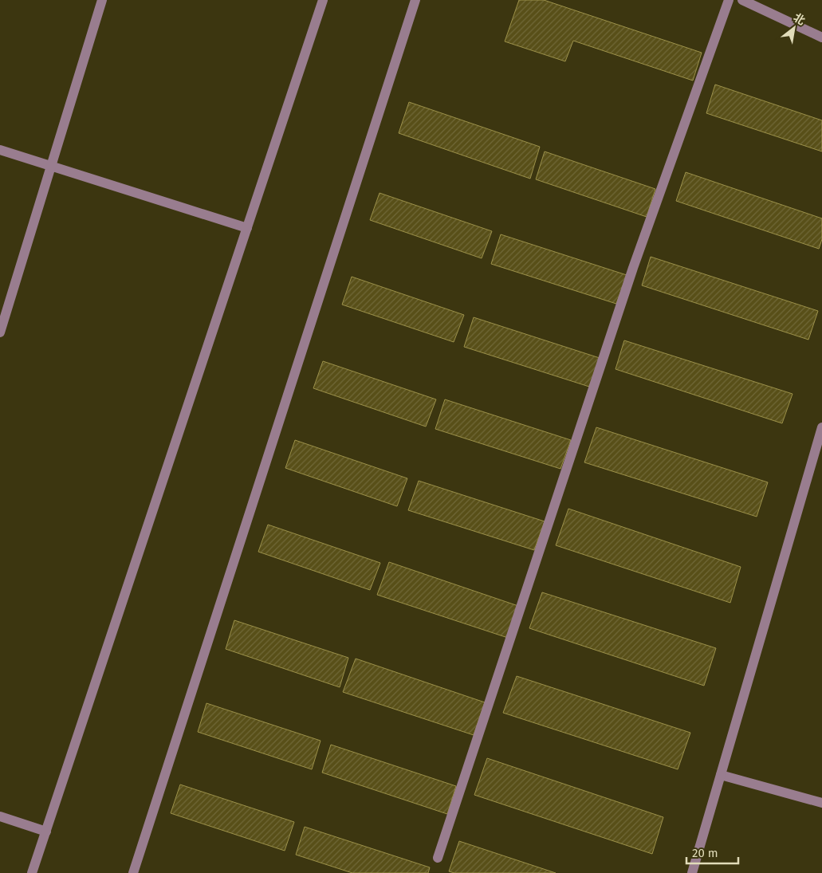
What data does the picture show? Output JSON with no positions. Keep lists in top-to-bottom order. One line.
{"scale_bar":"20 m","north":"top right"}
